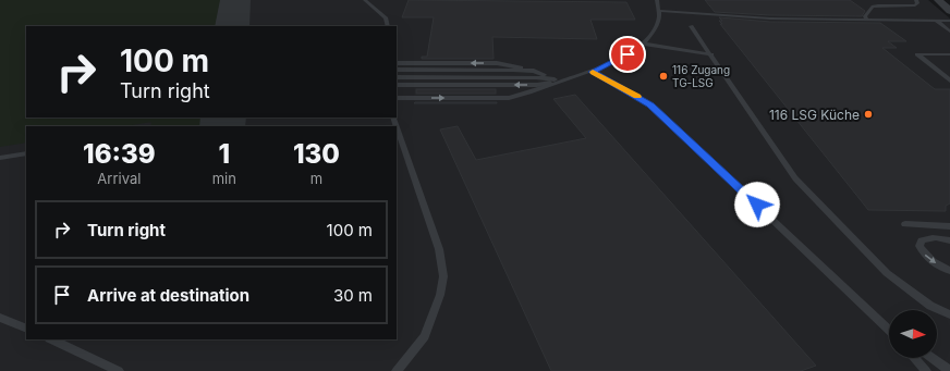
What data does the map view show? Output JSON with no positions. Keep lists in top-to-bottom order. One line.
{"places":["116 Zugang TG-LSG","116 LSG Küche"],"north":"right","page":{"turn":["100 m","Turn right"],"eta":["16:39","Arrival","1","min","130","m"],"list":[{"name":"Turn right","value":"100 m"},{"name":"Arrive at destination","value":"30 m"}]}}
